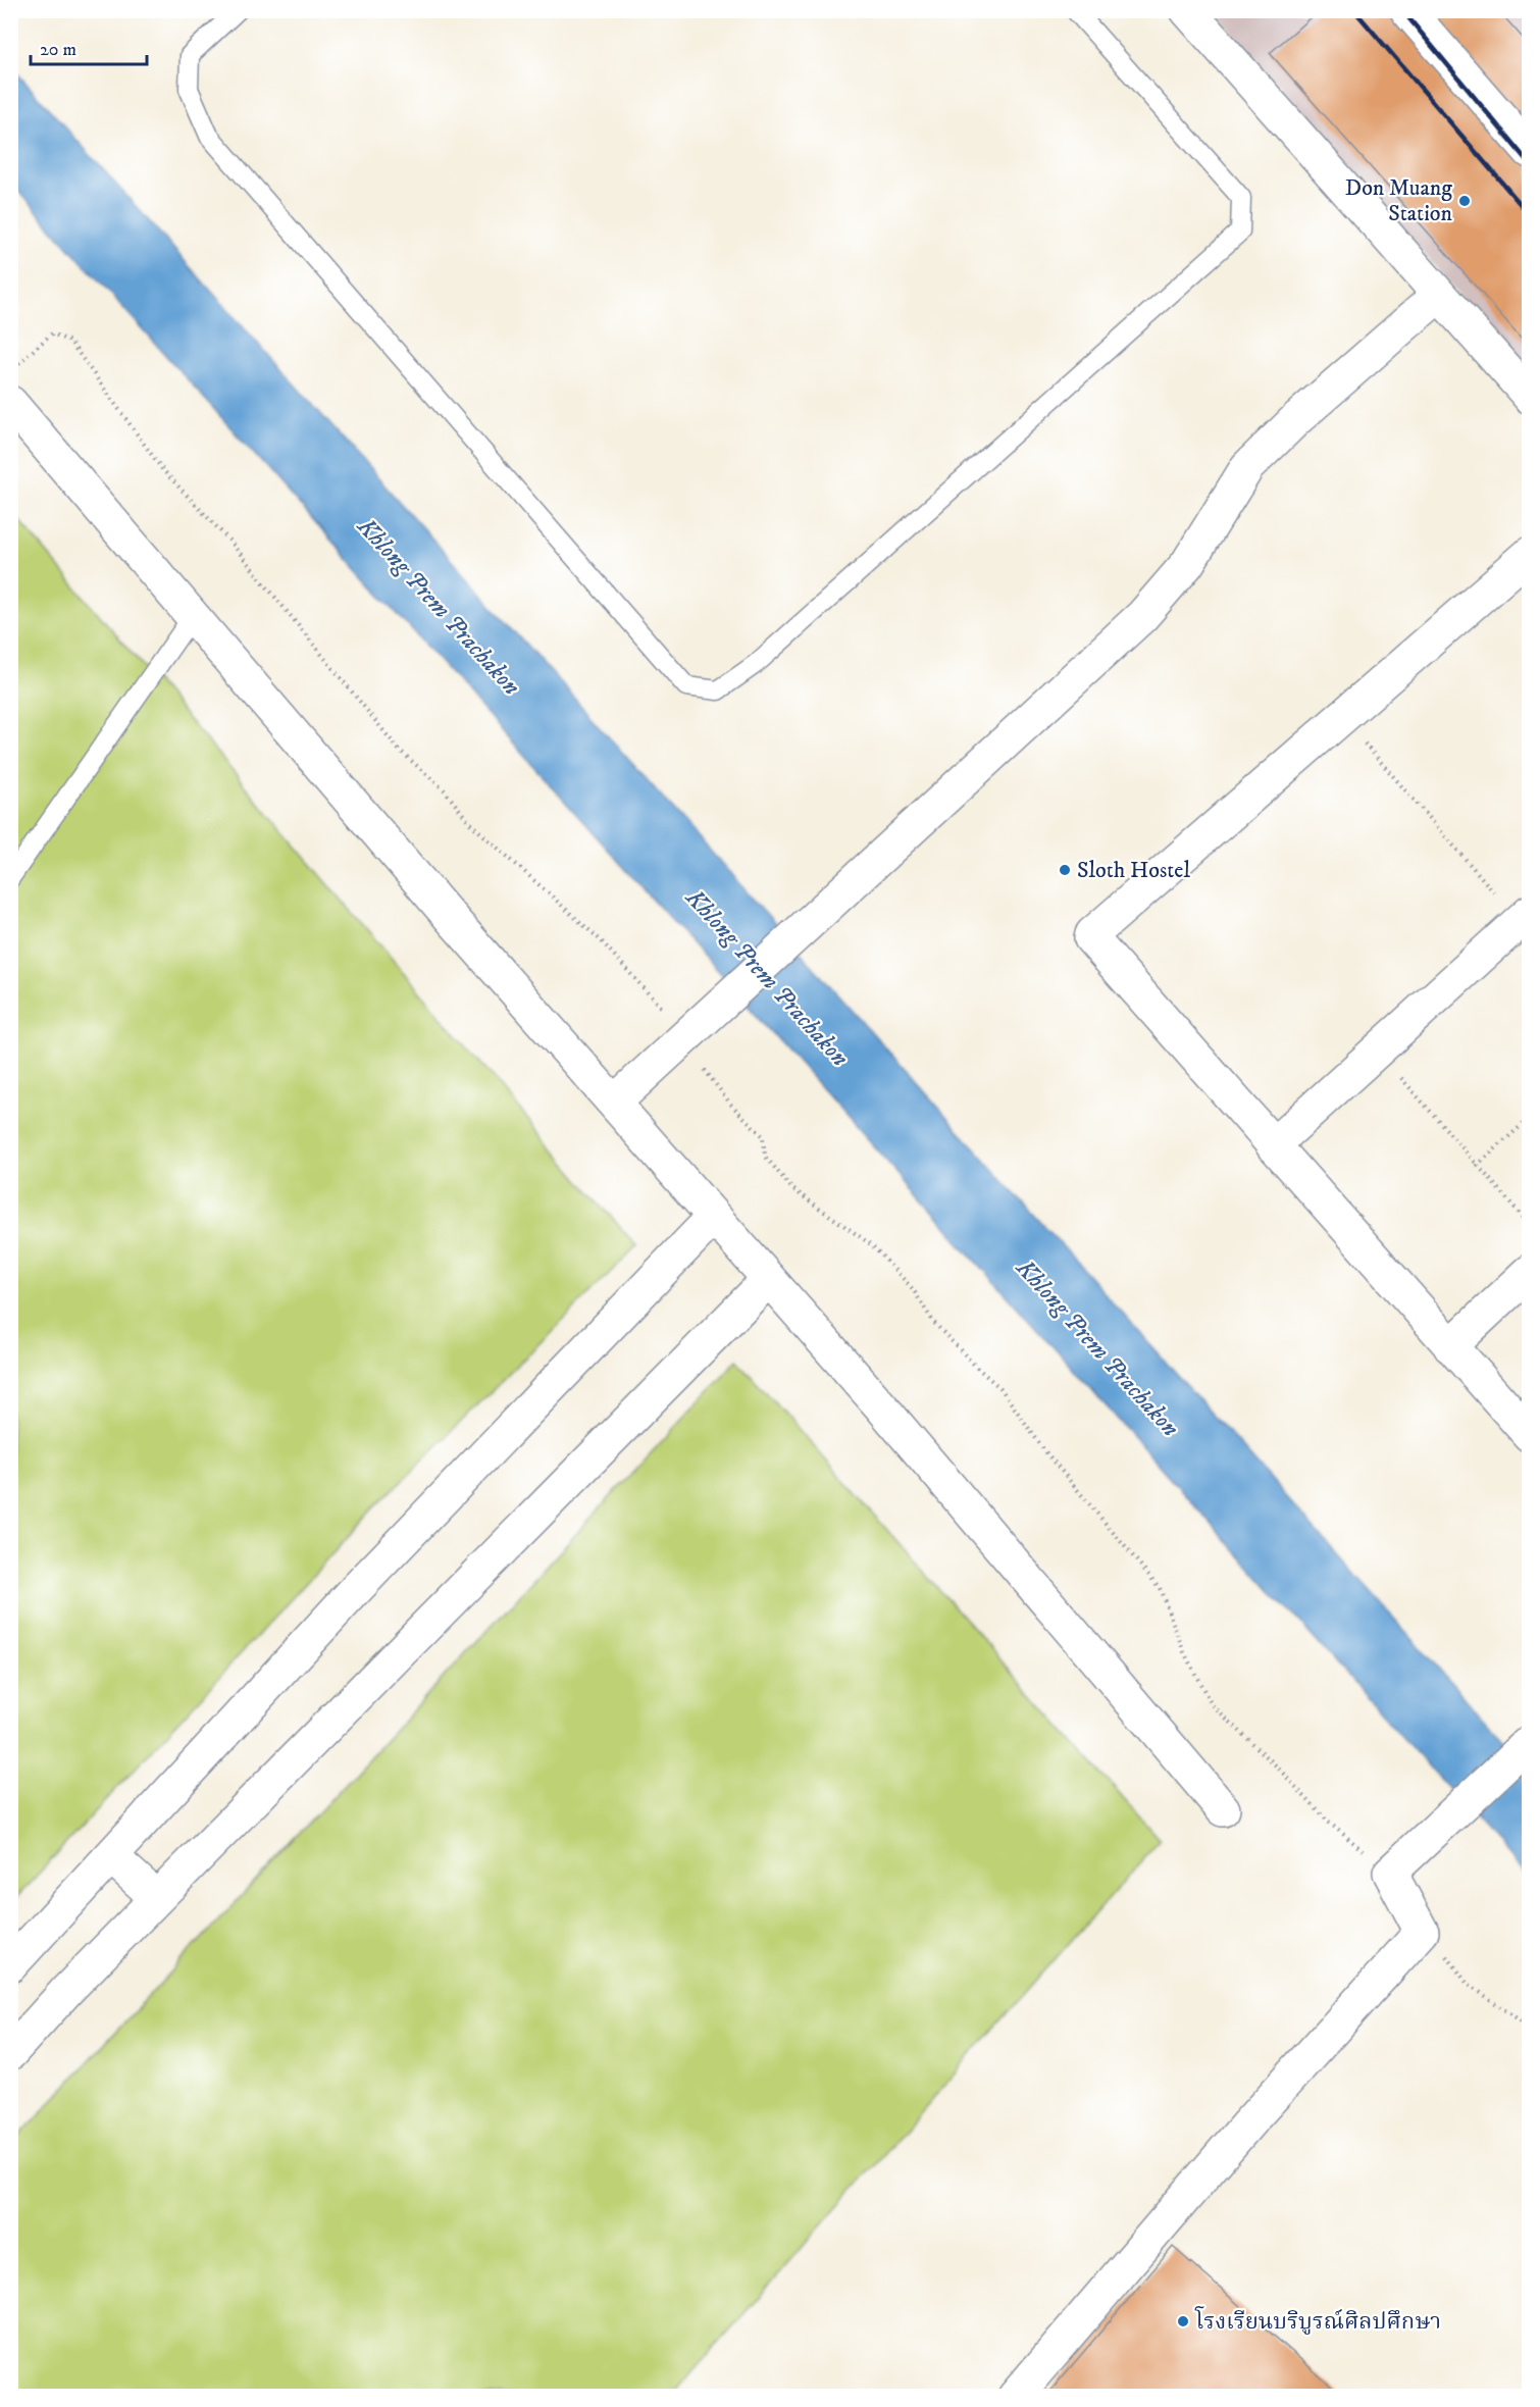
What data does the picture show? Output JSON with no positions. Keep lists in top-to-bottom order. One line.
{"water":["Khlong Prem Prachakon"],"places":["Don Muang Station","Sloth Hostel","โรงเรียนบริบูรณ์ศิลปศึกษา"],"scale_bar":"20 m"}
